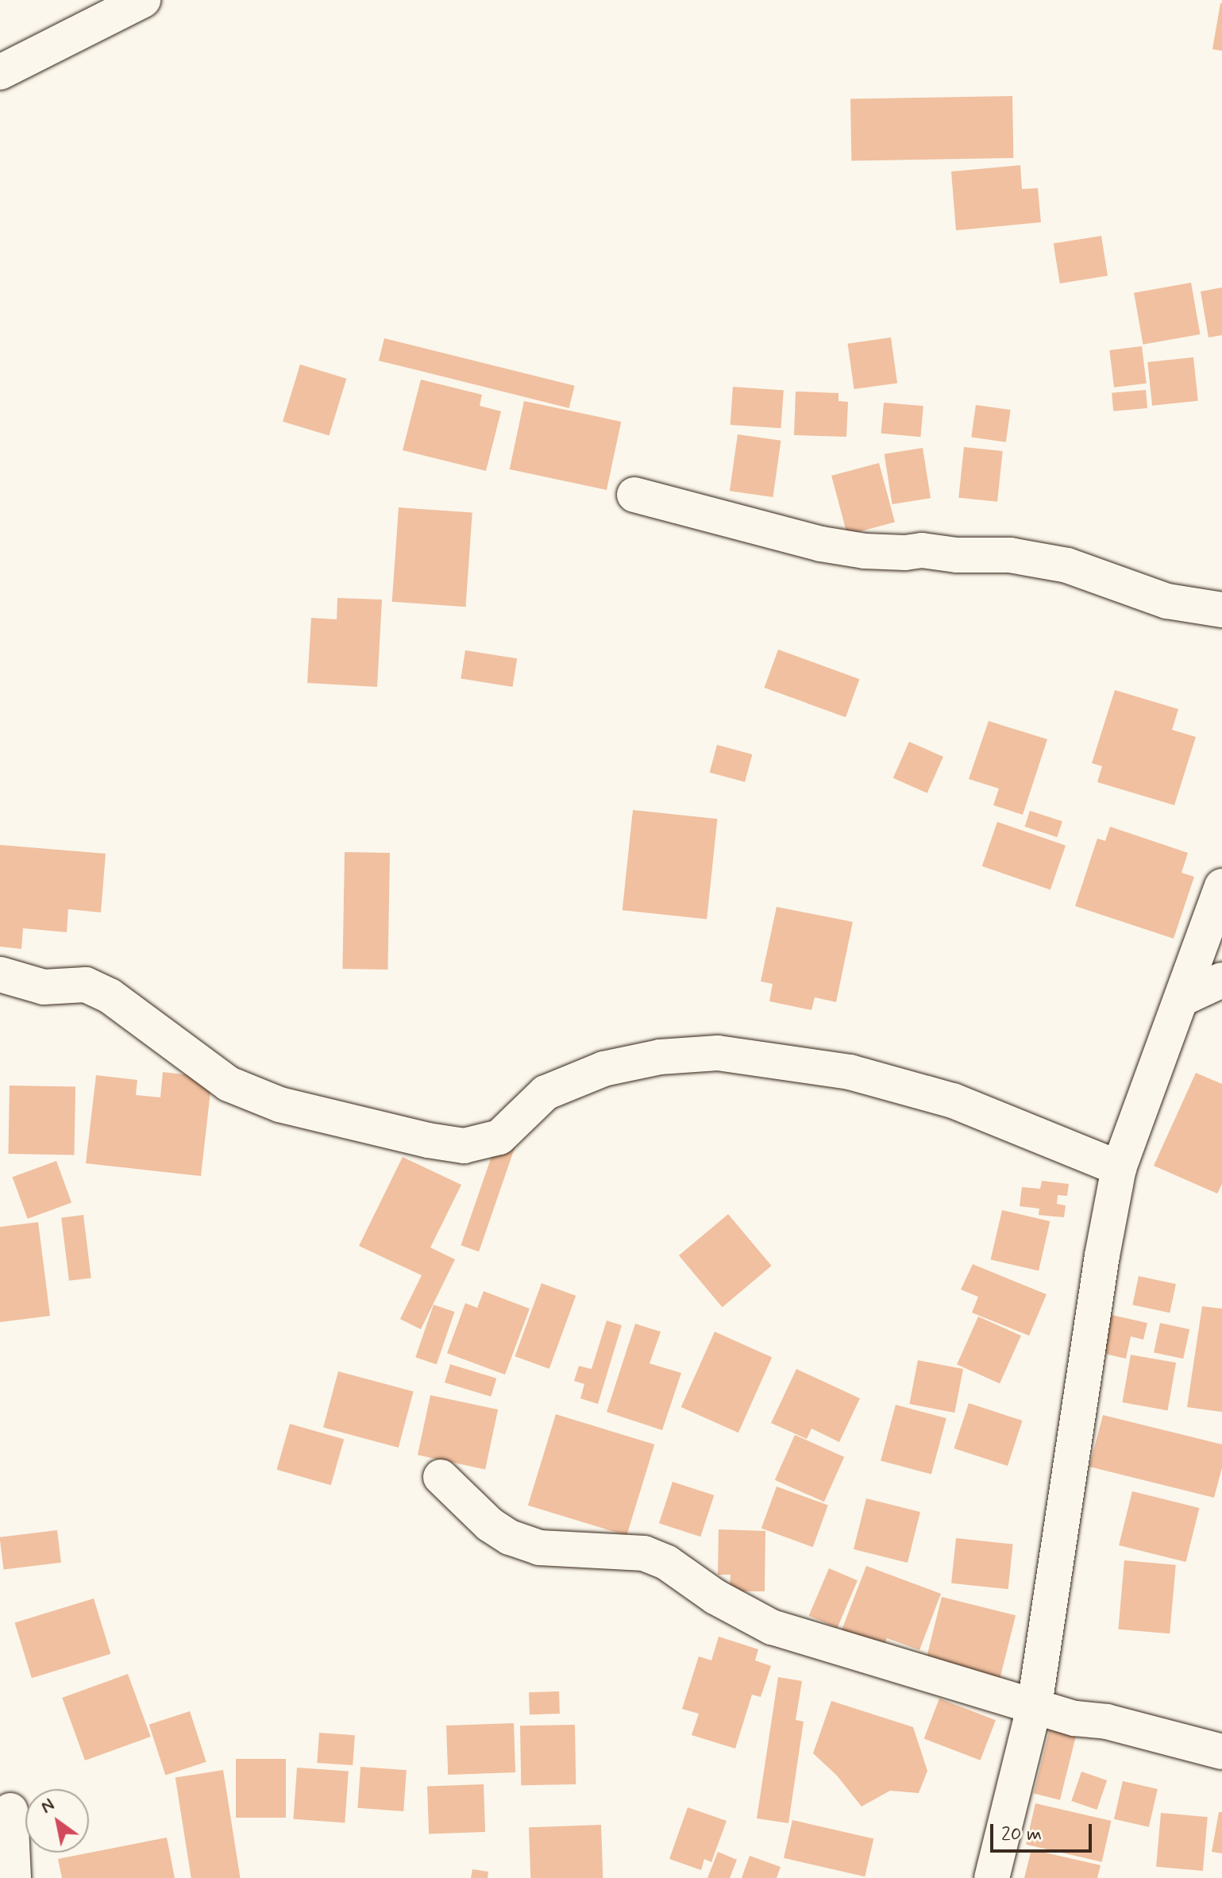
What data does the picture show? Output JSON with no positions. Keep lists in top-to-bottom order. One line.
{"scale_bar":"20 m","north":"top left"}
